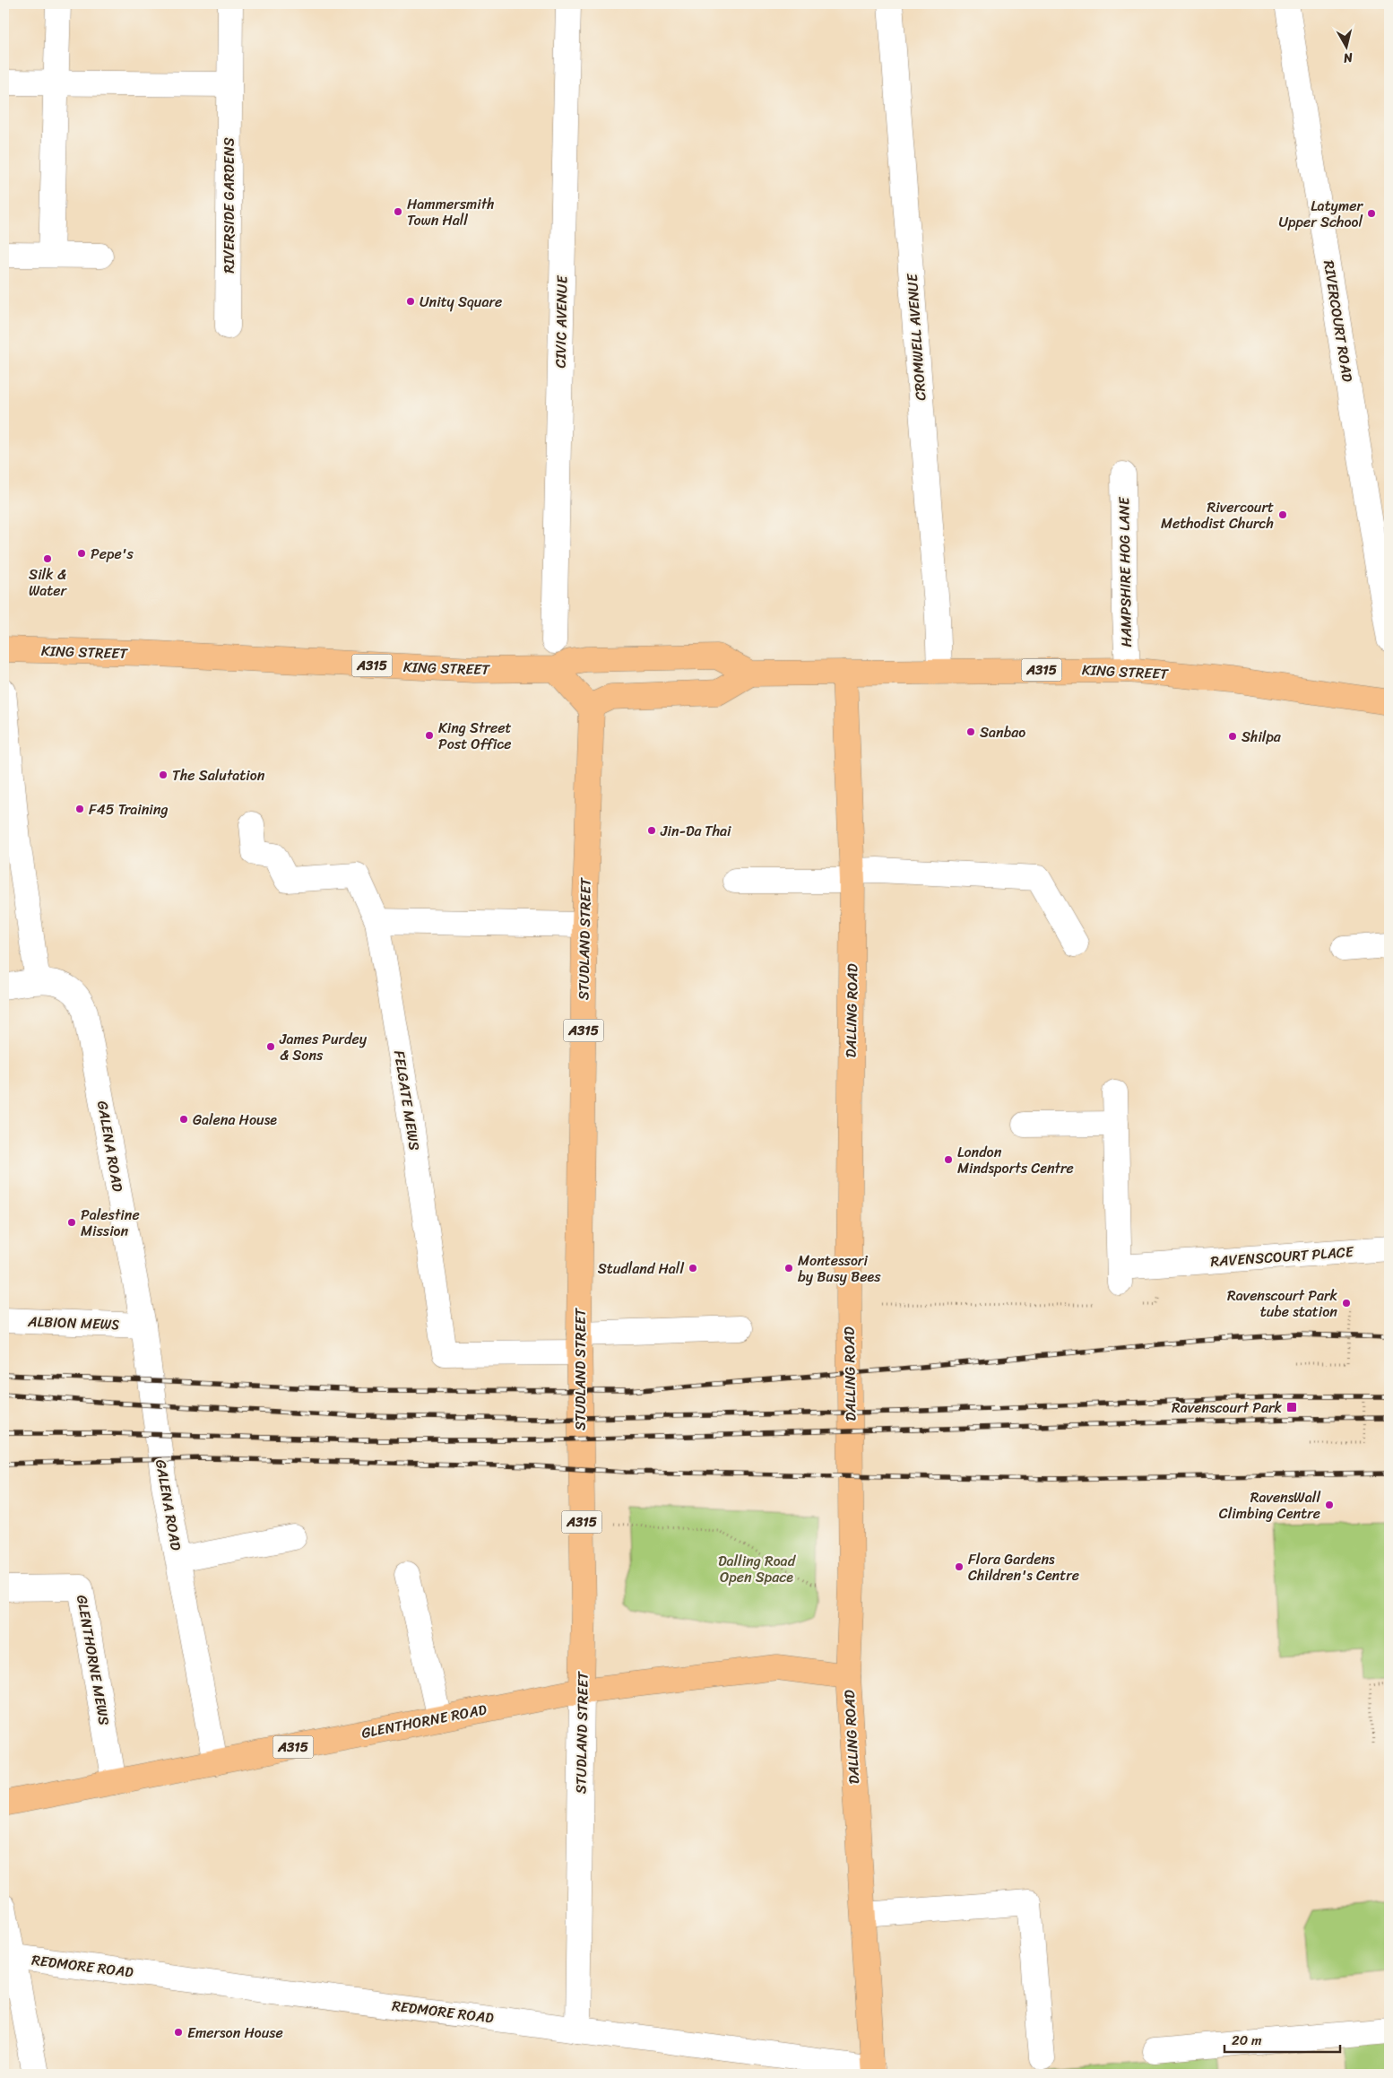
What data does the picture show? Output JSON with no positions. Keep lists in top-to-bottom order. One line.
{"streets":{"main road":["KING STREET","A315","STUDLAND STREET","DALLING ROAD","GLENTHORNE ROAD"],"street":["RIVERSIDE GARDENS","RIVERCOURT ROAD","CIVIC AVENUE","CROMWELL AVENUE","HAMPSHIRE HOG LANE","FELGATE MEWS","GALENA ROAD","RAVENSCOURT PLACE","ALBION MEWS","GLENTHORNE MEWS","REDMORE ROAD"]},"crossings":[["CROMWELL AVENUE","KING STREET"],["HAMPSHIRE HOG LANE","KING STREET"],["KING STREET","STUDLAND STREET"],["KING STREET","DALLING ROAD"],["STUDLAND STREET","FELGATE MEWS"],["STUDLAND STREET","GLENTHORNE ROAD"],["STUDLAND STREET","REDMORE ROAD"],["DALLING ROAD","GLENTHORNE ROAD"],["DALLING ROAD","REDMORE ROAD"],["GALENA ROAD","ALBION MEWS"],["GALENA ROAD","GLENTHORNE ROAD"],["GLENTHORNE MEWS","GLENTHORNE ROAD"]],"parks":["Dalling Road Open Space"],"places":{"other":["Hammersmith Town Hall","Latymer Upper School","Unity Square","Rivercourt Methodist Church","Pepe's","Silk & Water","Sanbao","King Street Post Office","Shilpa","The Salutation","F45 Training","Jin-Da Thai","James Purdey & Sons","Galena House","London Mindsports Centre","Palestine Mission","Studland Hall","Montessori by Busy Bees","Ravenscourt Park tube station","RavensWall Climbing Centre","Flora Gardens Children's Centre","Emerson House"],"transit":["Ravenscourt Park"]},"scale_bar":"20 m","north":"bottom"}
